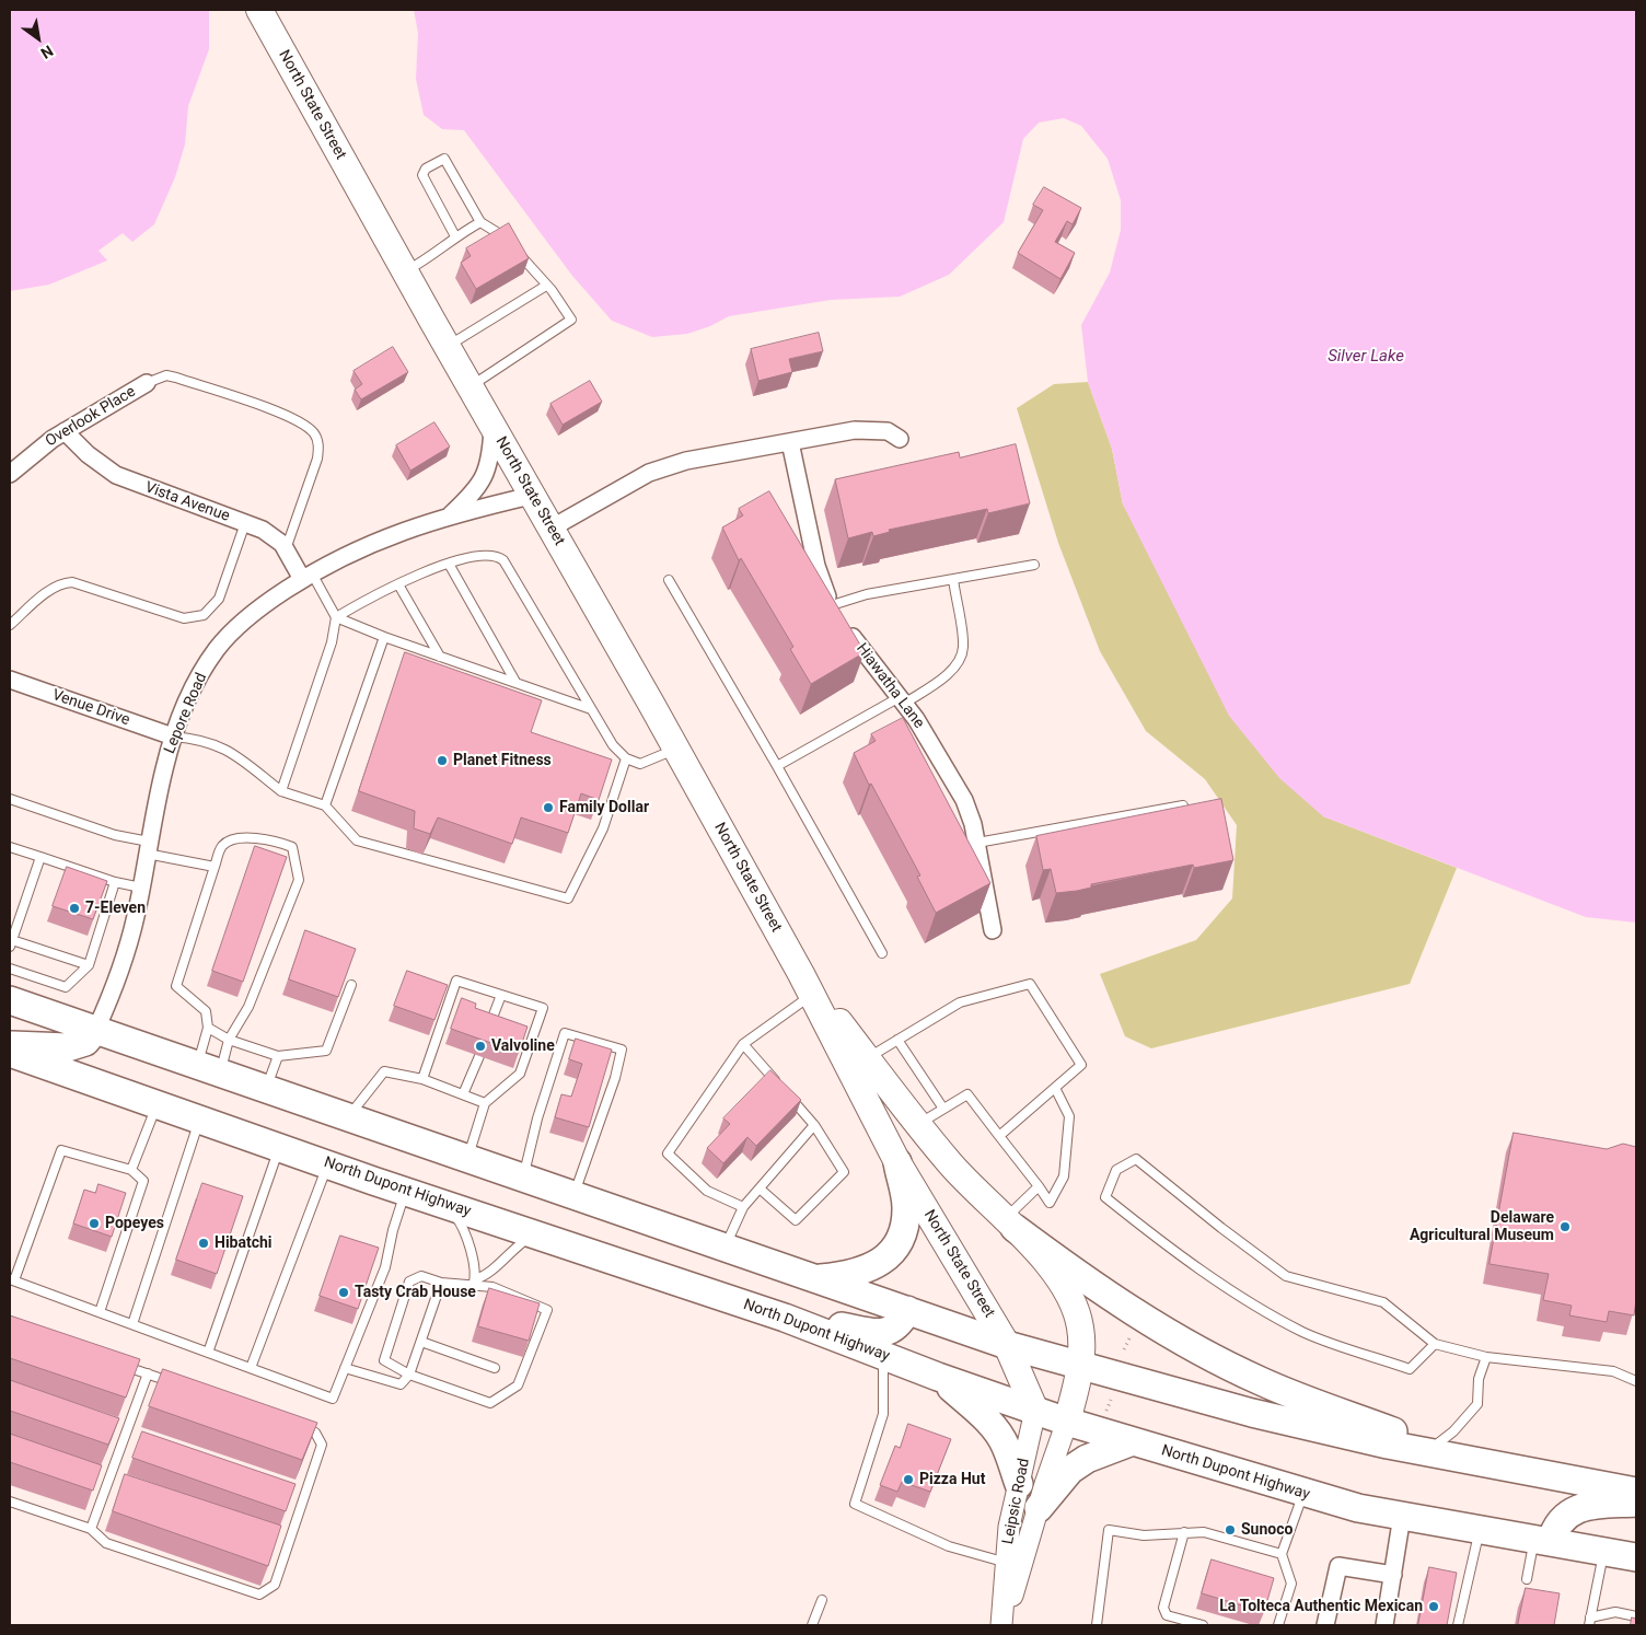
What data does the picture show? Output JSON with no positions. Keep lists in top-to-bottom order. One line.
{"streets":{"highway":["North Dupont Highway"],"main road":["North State Street"],"street":["Overlook Place","Vista Avenue","Hiawatha Lane","Venue Drive","Lepore Road","Leipsic Road"]},"crossings":[["North State Street","Lepore Road"],["North State Street","North Dupont Highway"],["North State Street","Leipsic Road"],["Overlook Place","Vista Avenue"],["Vista Avenue","Lepore Road"],["Venue Drive","Lepore Road"],["North Dupont Highway","Leipsic Road"]],"water":["Silver Lake"],"places":["Planet Fitness","Family Dollar","7-Eleven","Valvoline","Popeyes","Delaware Agricultural Museum","Hibatchi","Tasty Crab House","Pizza Hut","Sunoco","La Tolteca Authentic Mexican"],"north":"bottom right"}
